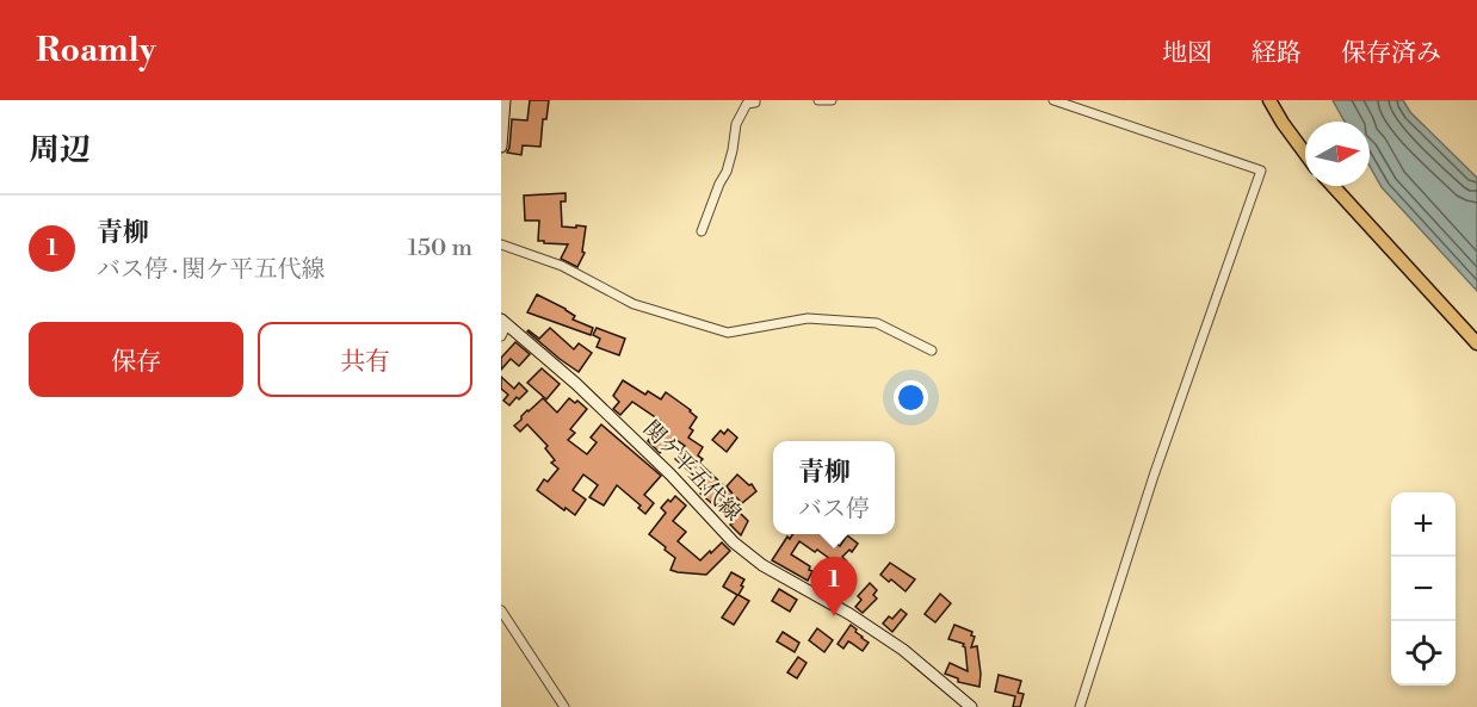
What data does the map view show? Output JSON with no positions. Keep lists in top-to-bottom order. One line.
{"streets":{"main road":["関ケ平五代線"]},"north":"right","page":{"header":"Roamly","nav":["地図","経路","保存済み"],"heading":"周辺","list":[{"mark":"1","name":"青柳","note":"バス停 · 関ケ平五代線","value":"150 m"}],"buttons":["保存","共有"],"popup":["青柳","バス停"],"map_buttons":["+","−"],"pins":"1"}}
